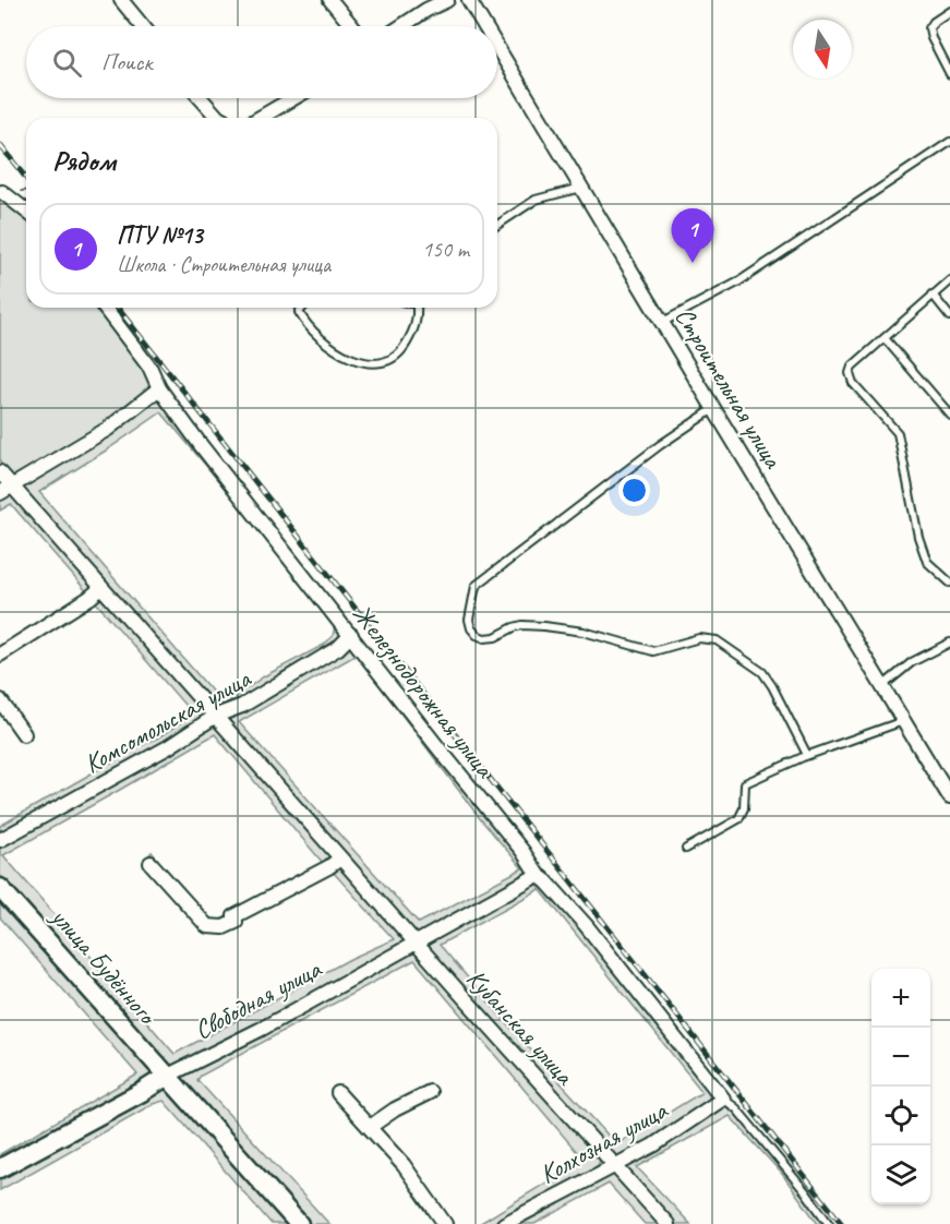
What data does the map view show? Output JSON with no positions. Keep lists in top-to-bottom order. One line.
{"streets":{"street":["Строительная улица","Железнодорожная улица","Комсомольская улица","улица Будённого","Свободная улица","Кубанская улица","Колхозная улица"]},"crossings":[["Железнодорожная улица","Комсомольская улица"],["Железнодорожная улица","Свободная улица"],["Железнодорожная улица","Колхозная улица"],["Комсомольская улица","Кубанская улица"],["улица Будённого","Свободная улица"],["Свободная улица","Кубанская улица"],["Кубанская улица","Колхозная улица"]],"north":"bottom","page":{"search":"Поиск","heading":"Рядом","list":[{"mark":"1","name":"ПТУ №13","note":"Школа · Строительная улица","value":"150 m"}],"pins":"1","map_buttons":["+","−"]}}
